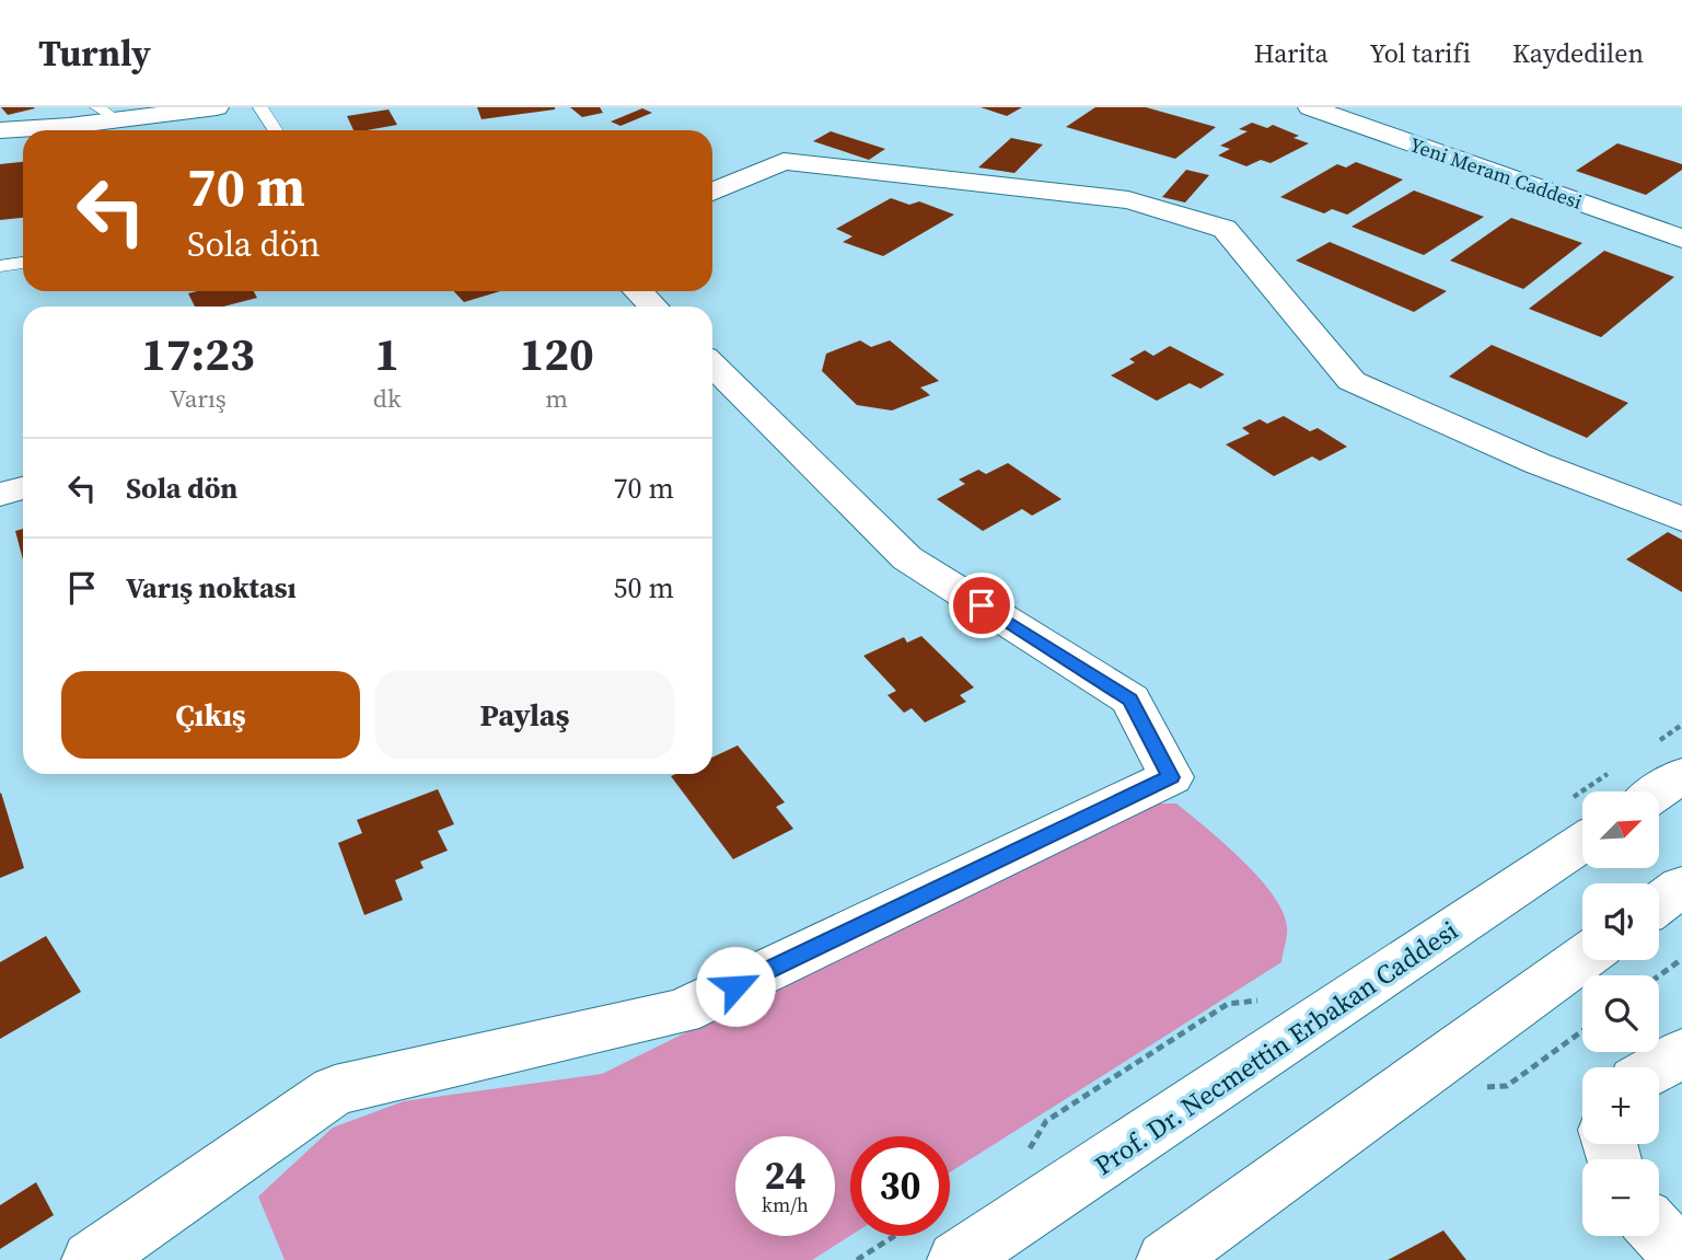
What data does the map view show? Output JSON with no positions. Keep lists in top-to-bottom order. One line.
{"streets":{"street":["Yeni Meram Caddesi","Prof. Dr. Necmettin Erbakan Caddesi"]},"north":"top right","page":{"header":"Turnly","nav":["Harita","Yol tarifi","Kaydedilen"],"turn":["70 m","Sola dön"],"eta":["17:23","Varış","1","dk","120","m"],"list":[{"name":"Sola dön","value":"70 m"},{"name":"Varış noktası","value":"50 m"}],"buttons":["Çıkış","Paylaş"],"map_buttons":["+","−"],"speed":"24 km/h","limit":"30"}}
